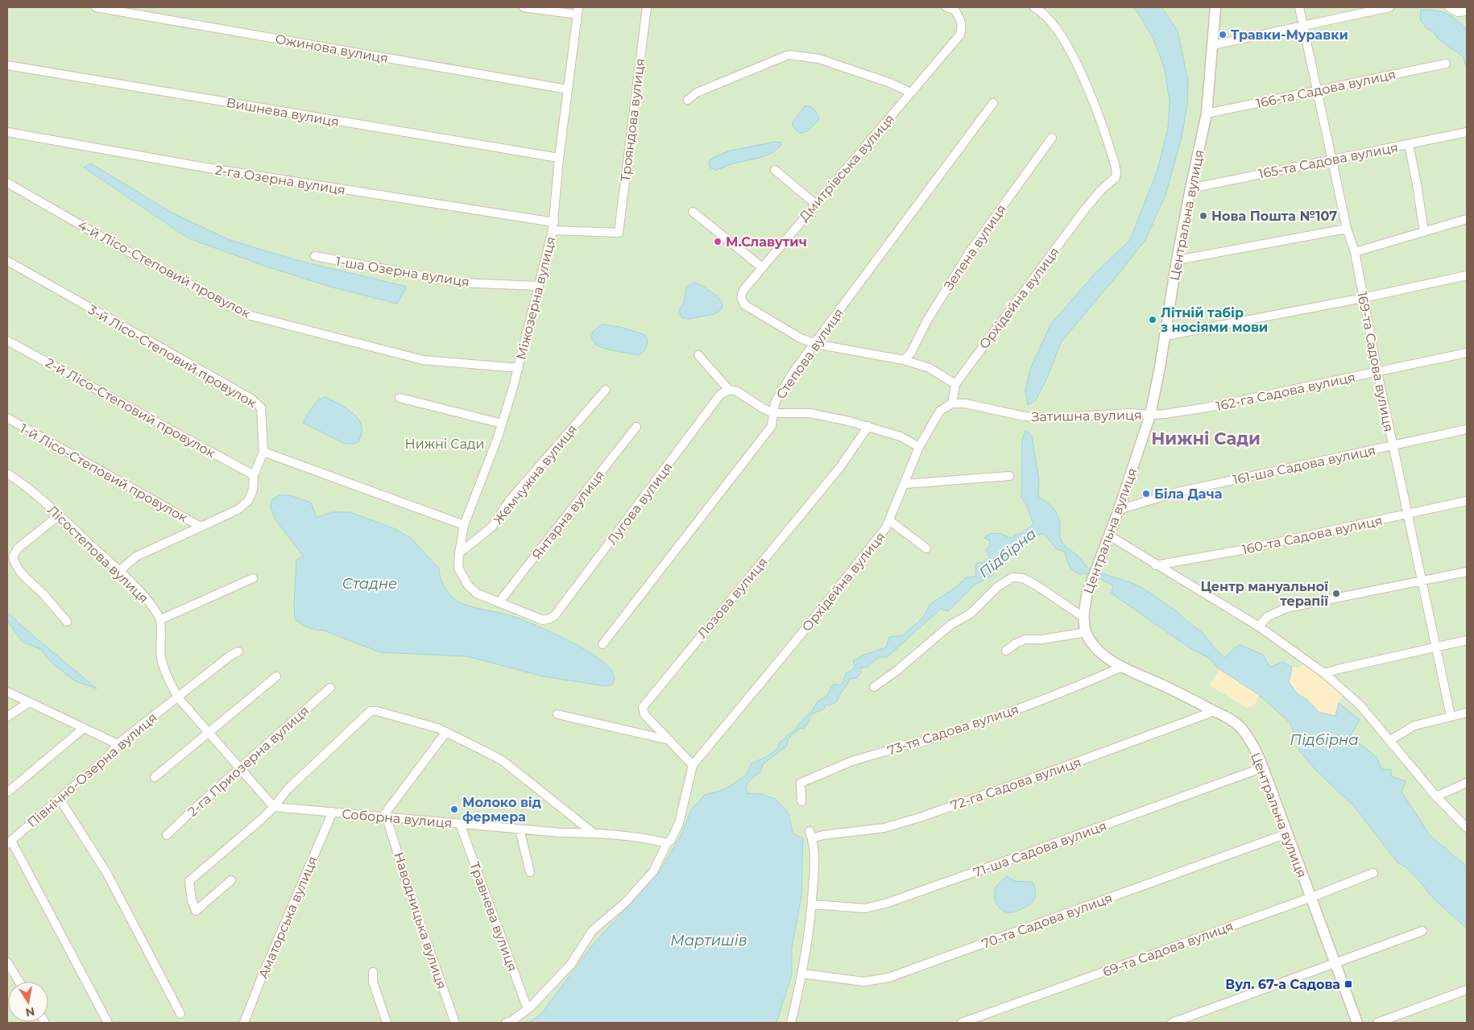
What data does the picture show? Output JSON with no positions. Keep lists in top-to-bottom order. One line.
{"streets":{"street":["Ожинова вулиця","166-та Садова вулиця","Вишнева вулиця","Трояндова вулиця","165-та Садова вулиця","Дмитрівська вулиця","2-га Озерна вулиця","Центральна вулиця","Зелена вулиця","4-й Лісо-Степовий провулок","1-ша Озерна вулиця","Міжозерна вулиця","Орхідейна вулиця","Степова вулиця","3-й Лісо-Степовий провулок","169-та Садова вулиця","162-га Садова вулиця","2-й Лісо-Степовий провулок","Затишна вулиця","161-ша Садова вулиця","1-й Лісо-Степовий провулок","Жемчужна вулиця","Лугова вулиця","Янтарна вулиця","160-та Садова вулиця","Лісостепова вулиця","Лозова вулиця","73-тя Садова вулиця","2-га Приозерна вулиця","Північно-Озерна вулиця","72-га Садова вулиця","Соборна вулиця","71-ша Садова вулиця","Травнева вулиця","Аматорська вулиця","Наводницька вулиця","70-та Садова вулиця","69-та Садова вулиця"]},"crossings":[["Ожинова вулиця","Міжозерна вулиця"],["166-та Садова вулиця","Центральна вулиця"],["166-та Садова вулиця","169-та Садова вулиця"],["Вишнева вулиця","Міжозерна вулиця"],["Трояндова вулиця","2-га Озерна вулиця"],["165-та Садова вулиця","Центральна вулиця"],["165-та Садова вулиця","169-та Садова вулиця"],["Дмитрівська вулиця","Зелена вулиця"],["Дмитрівська вулиця","Орхідейна вулиця"],["Дмитрівська вулиця","Степова вулиця"],["2-га Озерна вулиця","Міжозерна вулиця"],["Центральна вулиця","162-га Садова вулиця"],["Центральна вулиця","Затишна вулиця"],["Центральна вулиця","161-ша Садова вулиця"],["Центральна вулиця","73-тя Садова вулиця"],["Центральна вулиця","72-га Садова вулиця"],["Центральна вулиця","71-ша Садова вулиця"],["Центральна вулиця","70-та Садова вулиця"],["Центральна вулиця","69-та Садова вулиця"],["4-й Лісо-Степовий провулок","Міжозерна вулиця"],["1-ша Озерна вулиця","Міжозерна вулиця"],["Міжозерна вулиця","Жемчужна вулиця"],["Міжозерна вулиця","Лугова вулиця"],["Міжозерна вулиця","Янтарна вулиця"],["Орхідейна вулиця","Затишна вулиця"],["Орхідейна вулиця","Лозова вулиця"],["Орхідейна вулиця","Соборна вулиця"],["Орхідейна вулиця","Травнева вулиця"],["169-та Садова вулиця","162-га Садова вулиця"],["169-та Садова вулиця","161-ша Садова вулиця"],["169-та Садова вулиця","160-та Садова вулиця"],["162-га Садова вулиця","Затишна вулиця"],["Лугова вулиця","Янтарна вулиця"],["72-га Садова вулиця","71-ша Садова вулиця"],["Соборна вулиця","Травнева вулиця"],["Соборна вулиця","Аматорська вулиця"],["Соборна вулиця","Наводницька вулиця"]],"districts":["Нижні Сади"],"water":["Підбірна","Стадне","Мартишів"],"parks":["Нижні Сади"],"places":{"other":["Травки-Муравки","Нова Пошта №107","М.Славутич","Літній табір з носіями мови","Біла Дача","Центр мануальної терапії","Молоко від фермера"],"transit":["Вул. 67-а Садова"]},"north":"bottom"}
